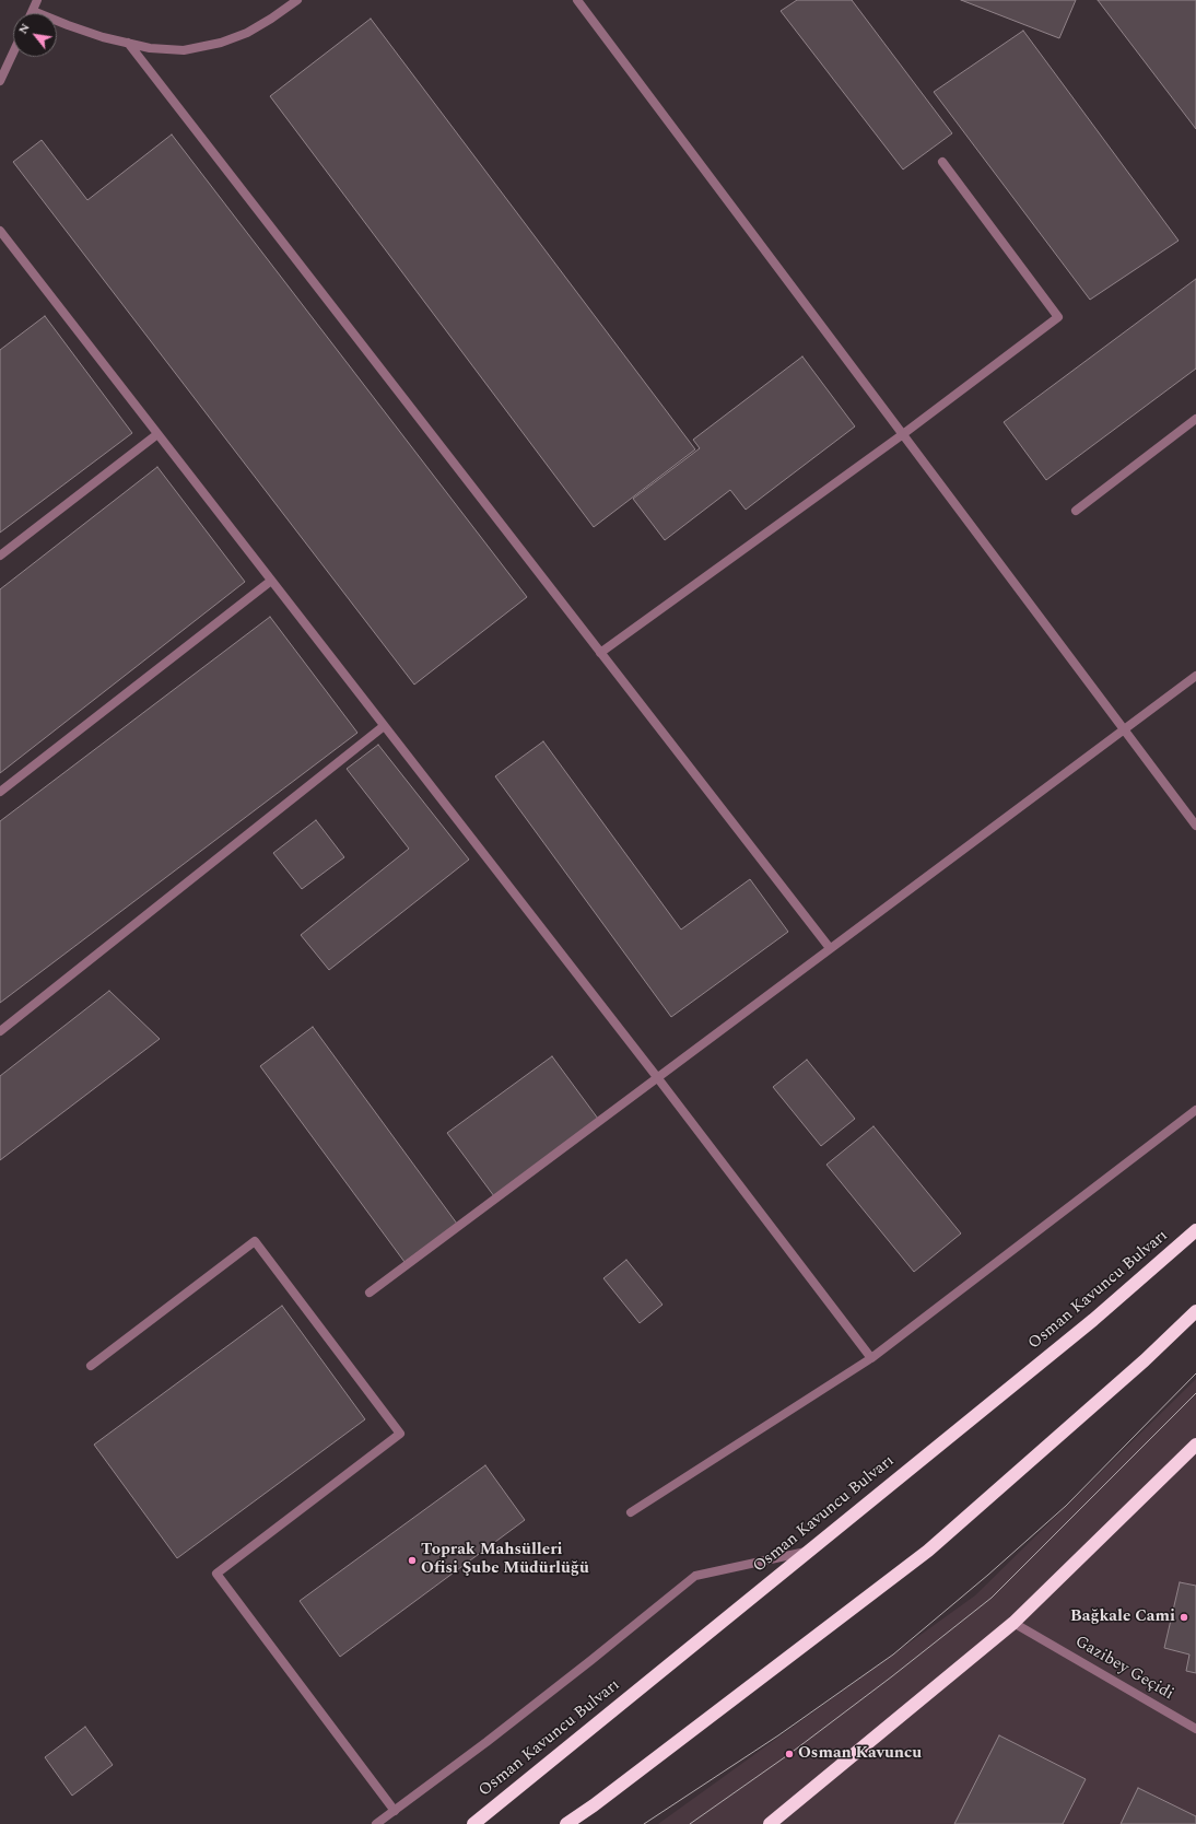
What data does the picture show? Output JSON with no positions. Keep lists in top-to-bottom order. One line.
{"streets":{"highway":["Osman Kavuncu Bulvarı"],"street":["Gazibey Geçidi"]},"places":["Toprak Mahsülleri Ofisi Şube Müdürlüğü","Bağkale Cami","Osman Kavuncu"],"north":"top left"}
